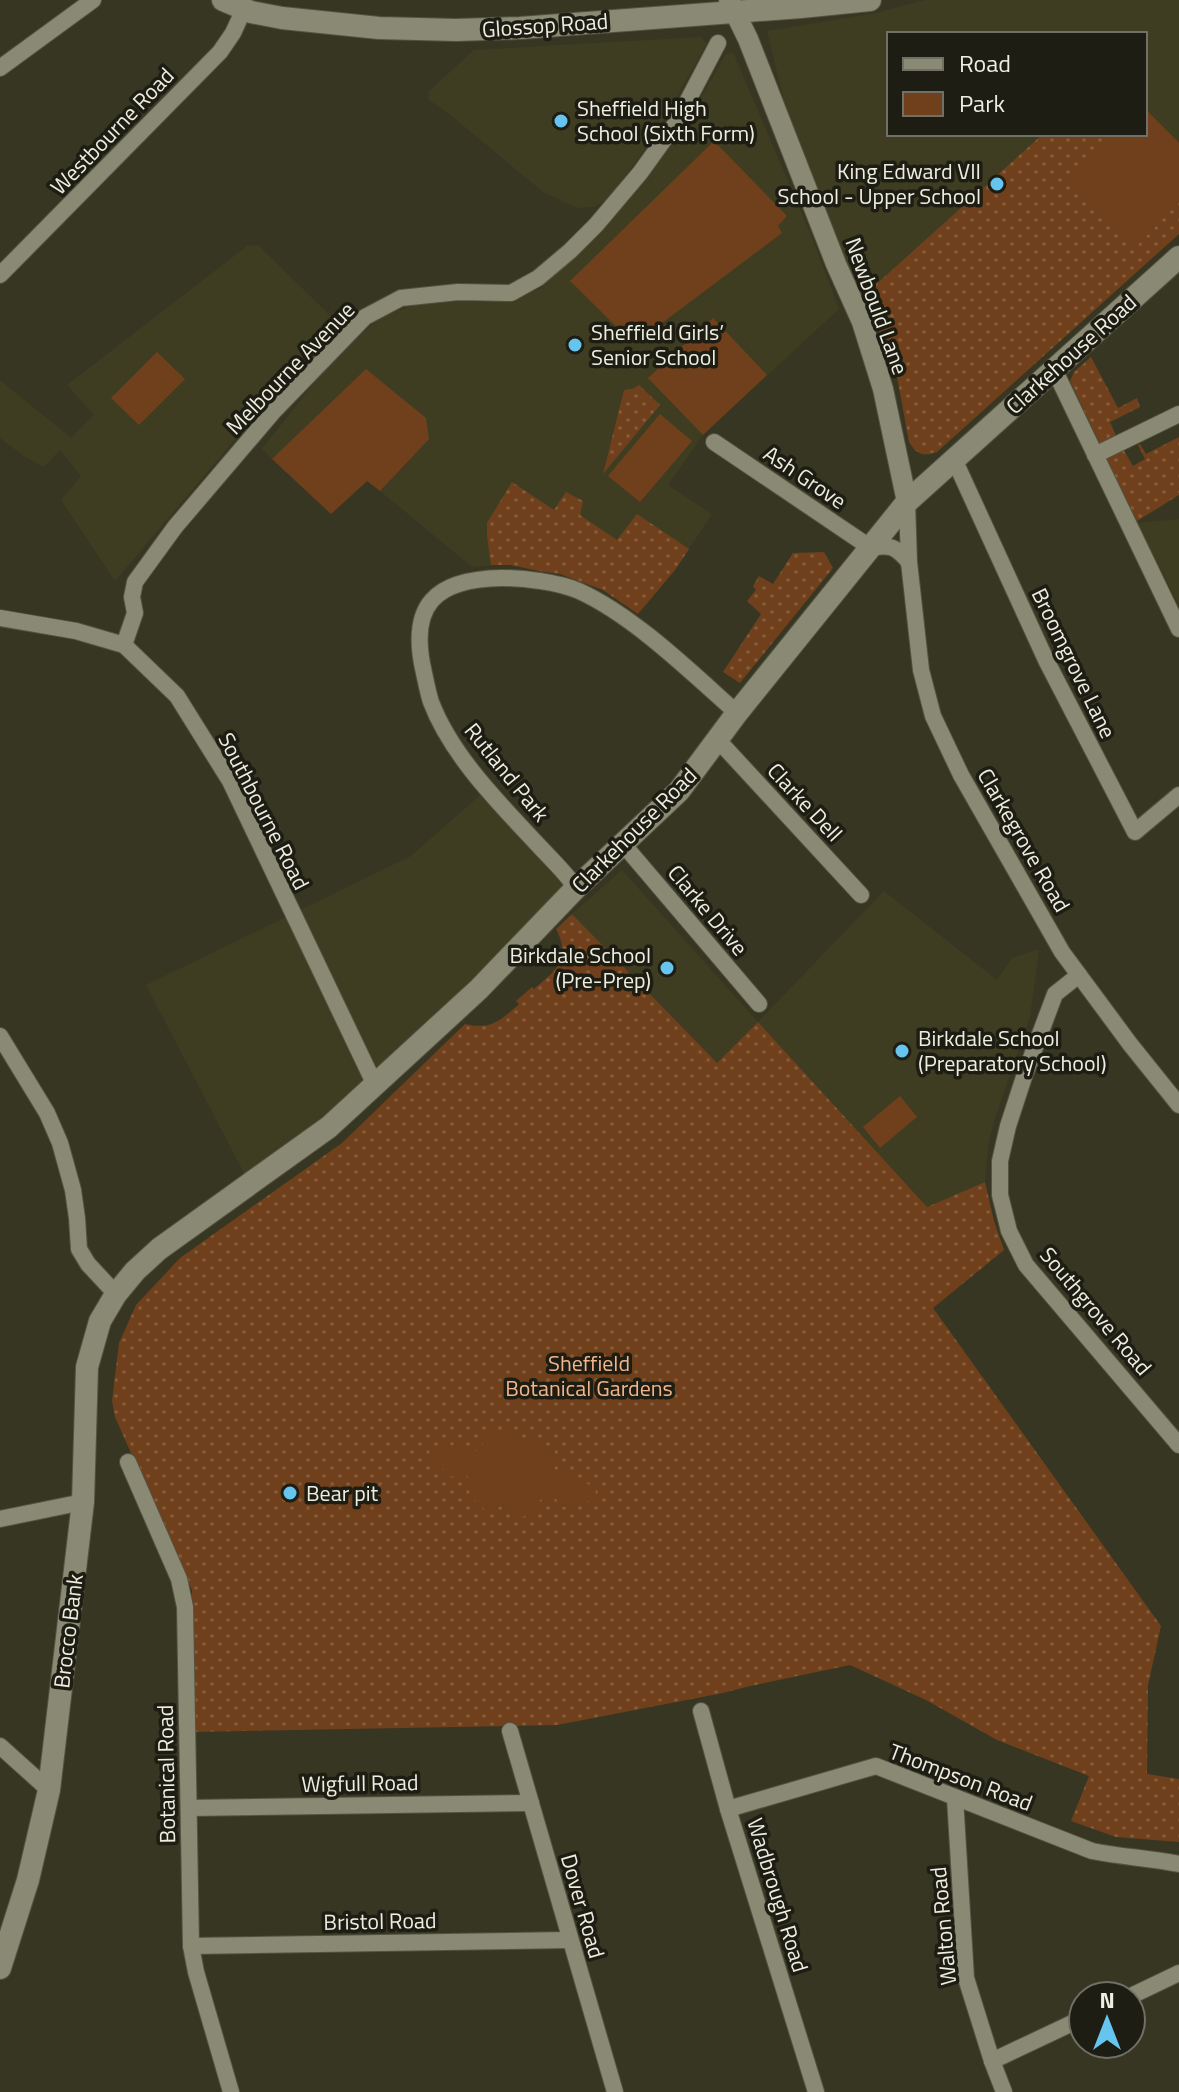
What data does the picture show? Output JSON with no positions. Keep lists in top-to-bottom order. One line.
{"streets":{"main road":["Glossop Road","Clarkehouse Road","Brocco Bank"],"street":["Westbourne Road","Newbould Lane","Melbourne Avenue","Ash Grove","Broomgrove Lane","Rutland Park","Clarke Dell","Southbourne Road","Clarkegrove Road","Clarke Drive","Southgrove Road","Botanical Road","Thompson Road","Wigfull Road","Wadbrough Road","Dover Road","Bristol Road","Walton Road"]},"crossings":[["Glossop Road","Westbourne Road"],["Glossop Road","Newbould Lane"],["Newbould Lane","Clarkehouse Road"],["Newbould Lane","Clarkegrove Road"],["Clarkehouse Road","Ash Grove"],["Clarkehouse Road","Broomgrove Lane"],["Clarkehouse Road","Rutland Park"],["Clarkehouse Road","Clarke Dell"],["Clarkehouse Road","Southbourne Road"],["Clarkehouse Road","Clarkegrove Road"],["Clarkehouse Road","Clarke Drive"],["Clarkehouse Road","Brocco Bank"],["Melbourne Avenue","Southbourne Road"],["Clarkegrove Road","Southgrove Road"],["Botanical Road","Wigfull Road"],["Botanical Road","Bristol Road"],["Thompson Road","Wadbrough Road"],["Thompson Road","Walton Road"],["Wigfull Road","Dover Road"],["Dover Road","Bristol Road"]],"parks":["Sheffield Botanical Gardens"],"places":["Sheffield High School (Sixth Form)","King Edward VII School - Upper School","Sheffield Girls’ Senior School","Birkdale School (Pre-Prep)","Birkdale School (Preparatory School)","Bear pit"],"legend":["Road","Park"],"north":"top"}
